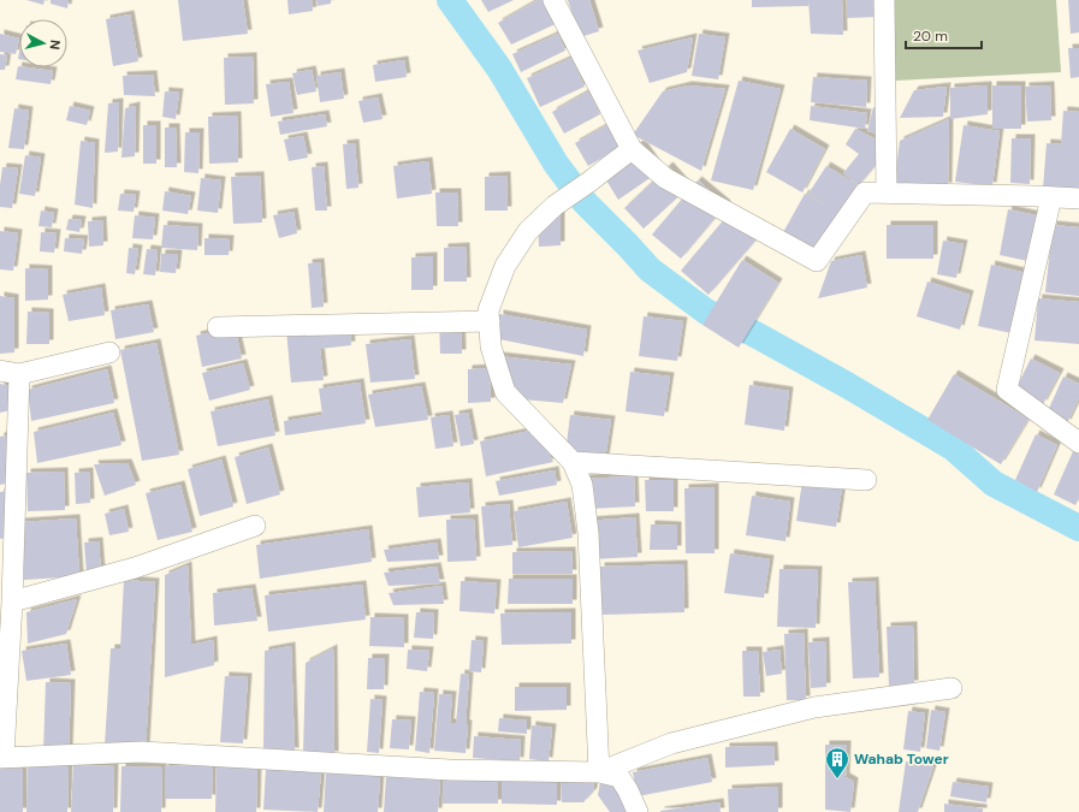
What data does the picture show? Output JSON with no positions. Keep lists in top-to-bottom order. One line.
{"places":{"building":["Wahab Tower"]},"scale_bar":"20 m","north":"right"}
